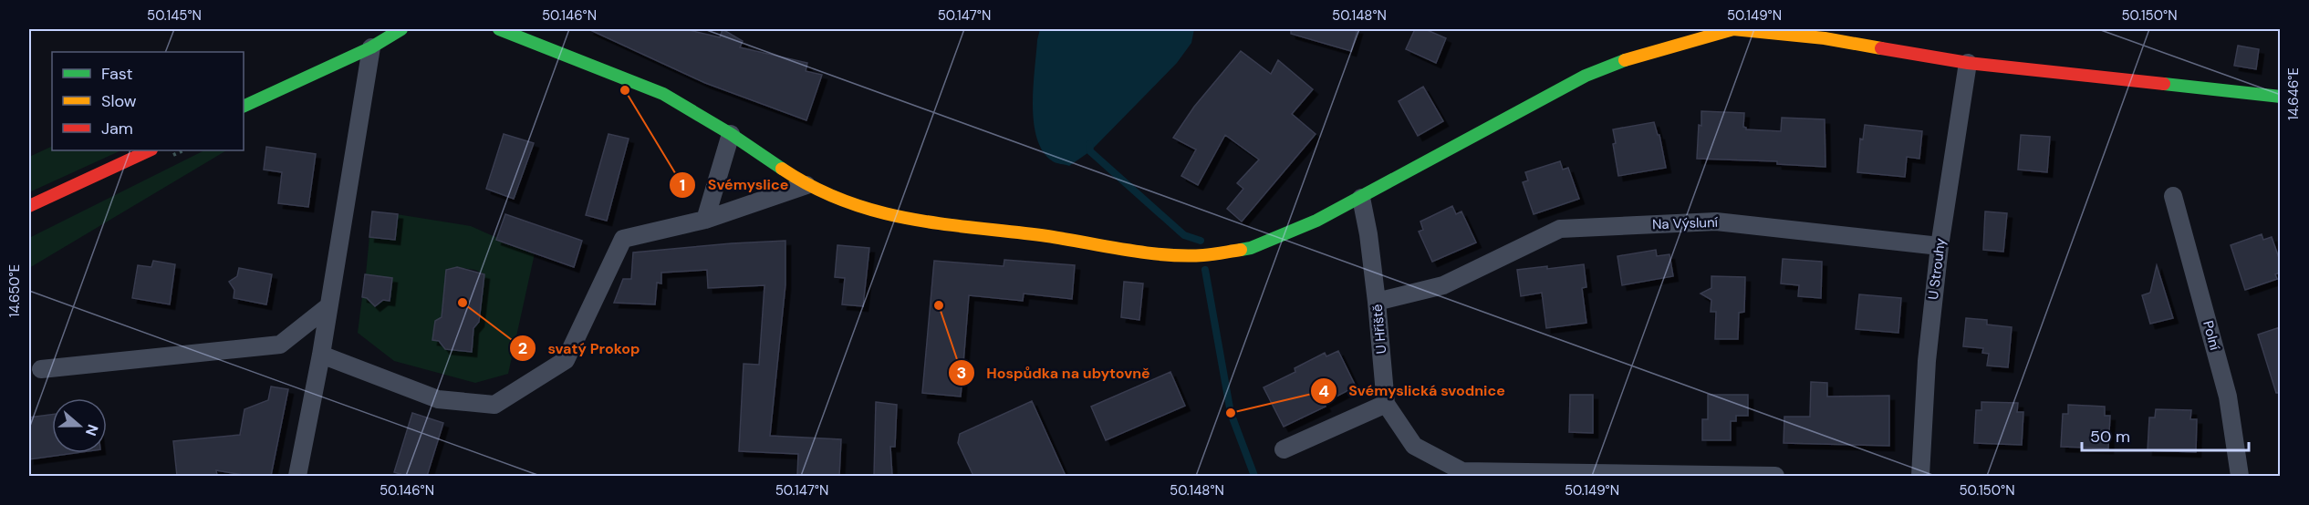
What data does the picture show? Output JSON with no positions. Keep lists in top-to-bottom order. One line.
{"streets":{"street":["Na Výsluní","U Strouhy","U Hřiště","Polní"]},"crossings":[["Na Výsluní","U Strouhy"],["Na Výsluní","U Hřiště"]],"places":["Svémyslice","svatý Prokop","Hospůdka na ubytovně","Svémyslická svodnice"],"legend":["Fast","Slow","Jam"],"scale_bar":"50 m","north":"right","coordinates":["50.145°N","50.146°N","50.147°N","50.148°N","50.149°N","50.150°N","14.646°E","14.650°E"]}
